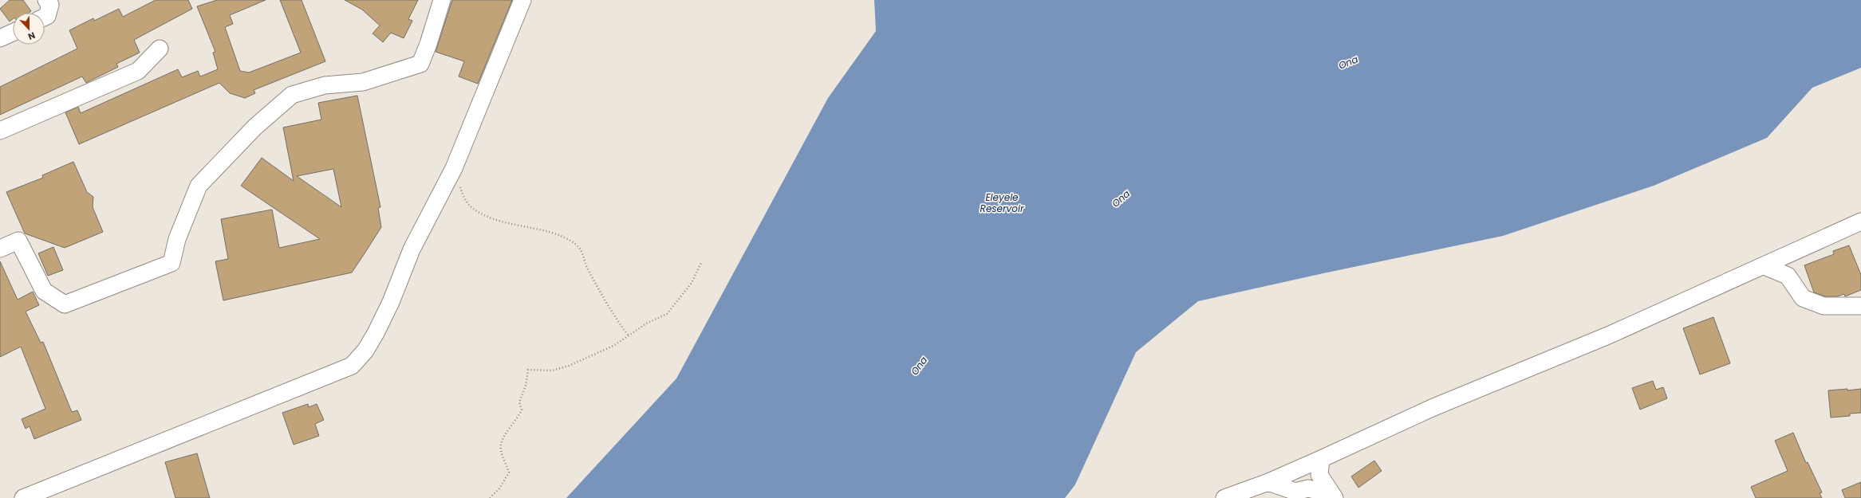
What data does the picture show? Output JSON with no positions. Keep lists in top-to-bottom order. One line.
{"water":["Ona","Eleyele Reservoir"],"north":"bottom"}
